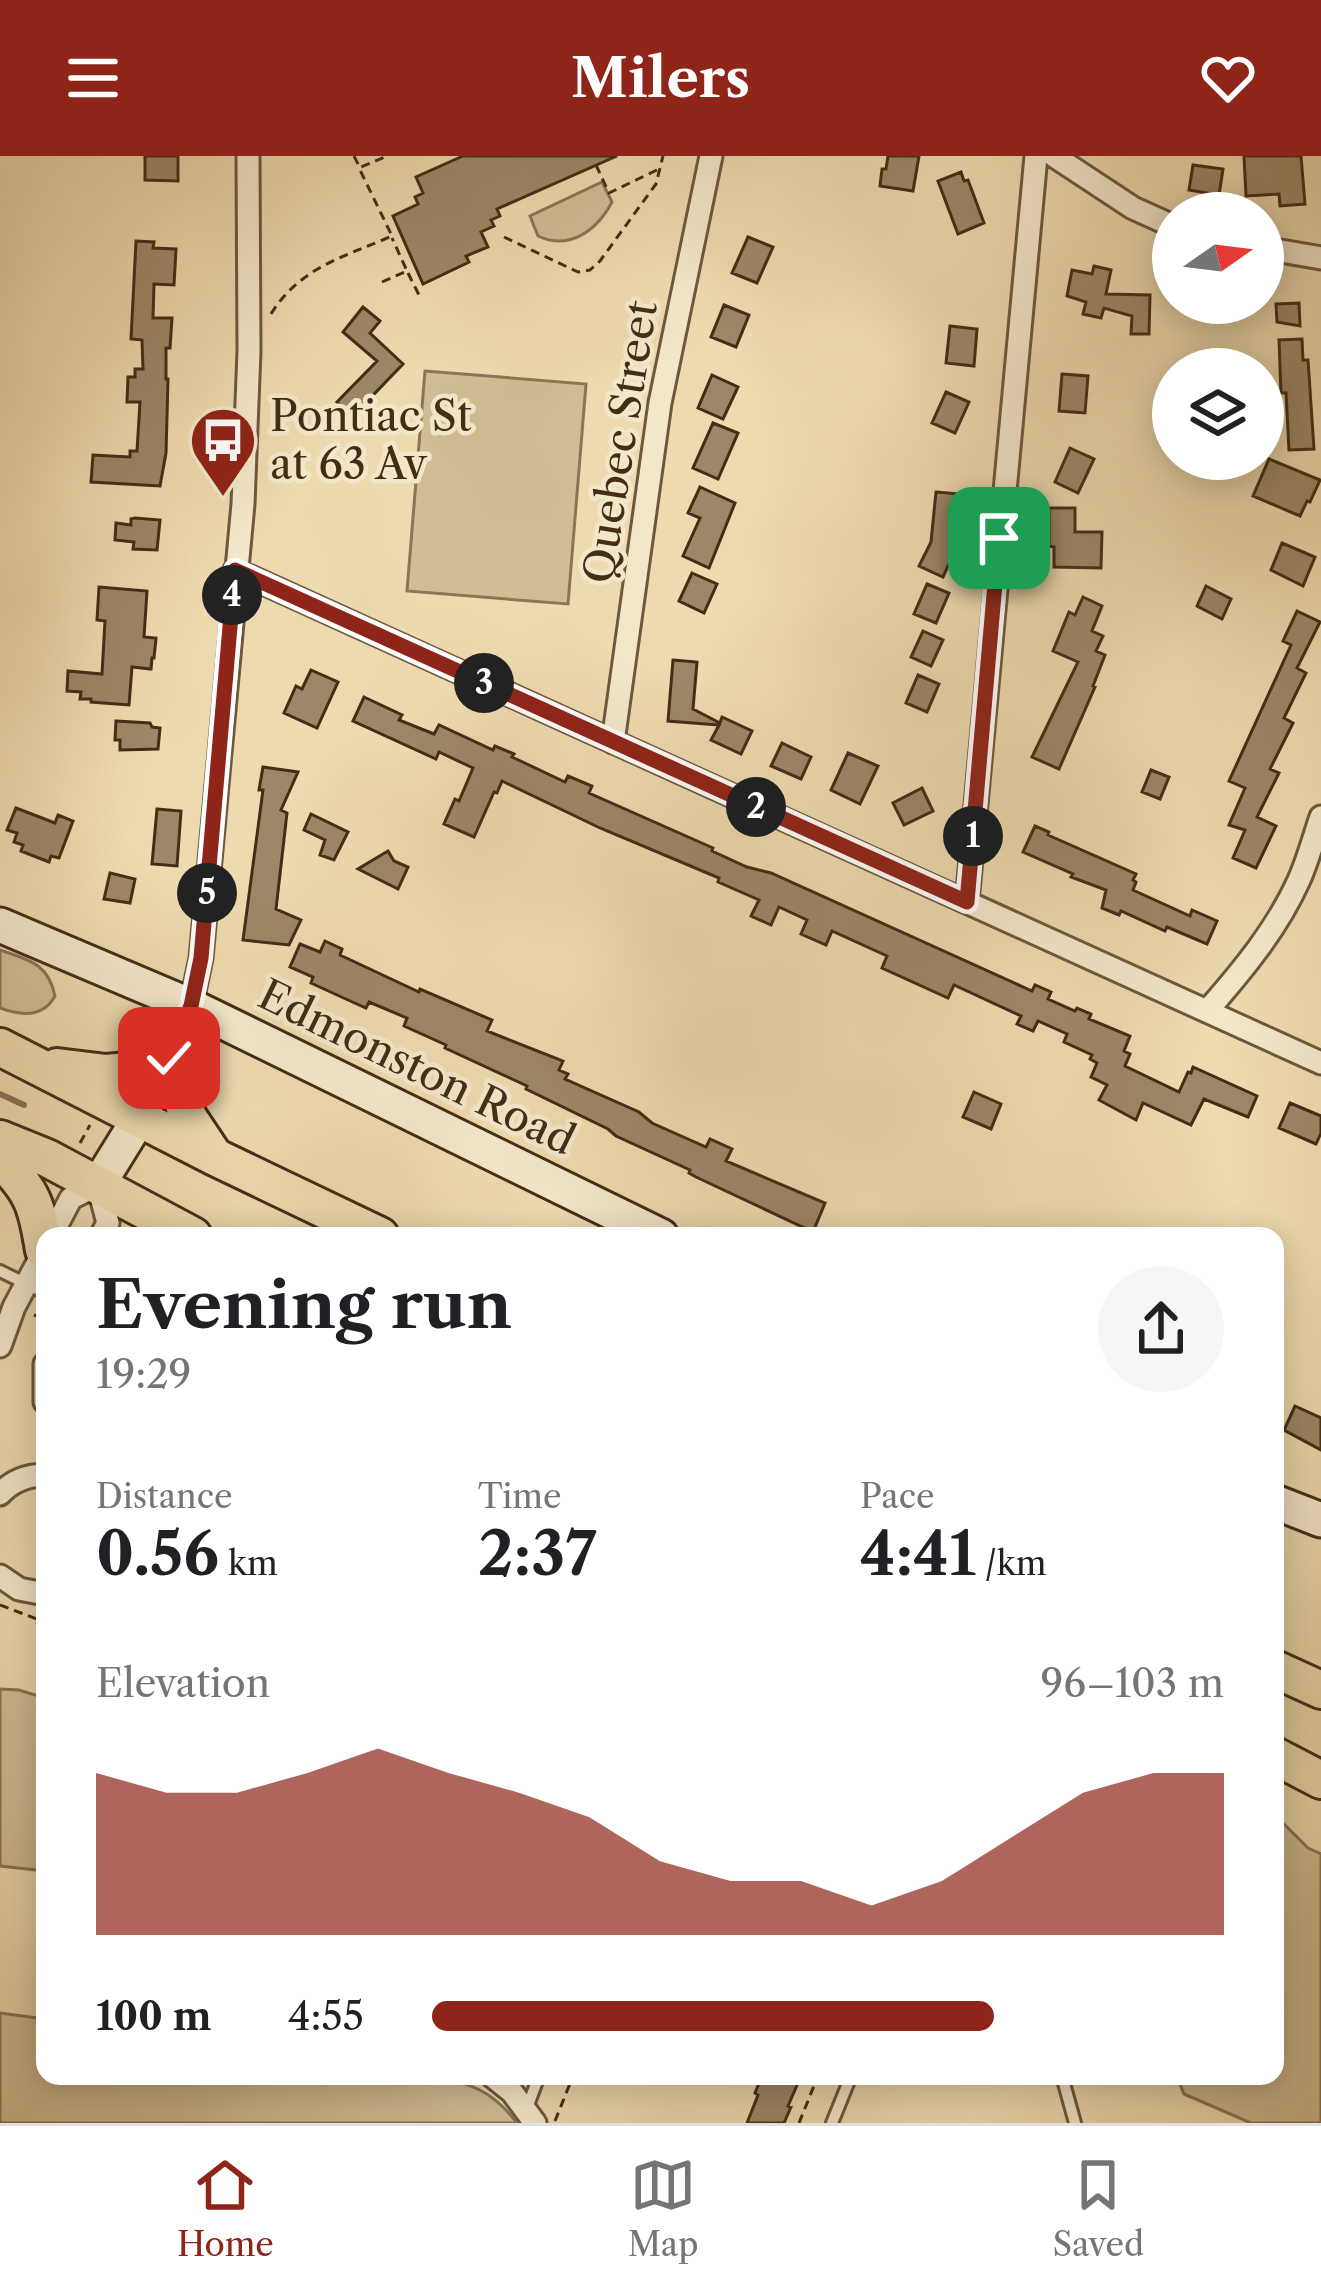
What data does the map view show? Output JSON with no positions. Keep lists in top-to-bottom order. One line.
{"streets":{"street":["Quebec Street","Edmonston Road"]},"places":{"bus stop":["Pontiac St at 63 Av"]},"north":"right","page":{"header":"Milers","pins":["4","3","2","1","5"],"heading":["Evening run","19:29"],"stats":[["Distance","0.56 km"],["Time","2:37"],["Pace","4:41 /km"]],"chart":["Elevation","96–103 m"],"list":[{"name":"100 m","note":"4:55"}],"tabs":["Home","Map","Saved"]}}
